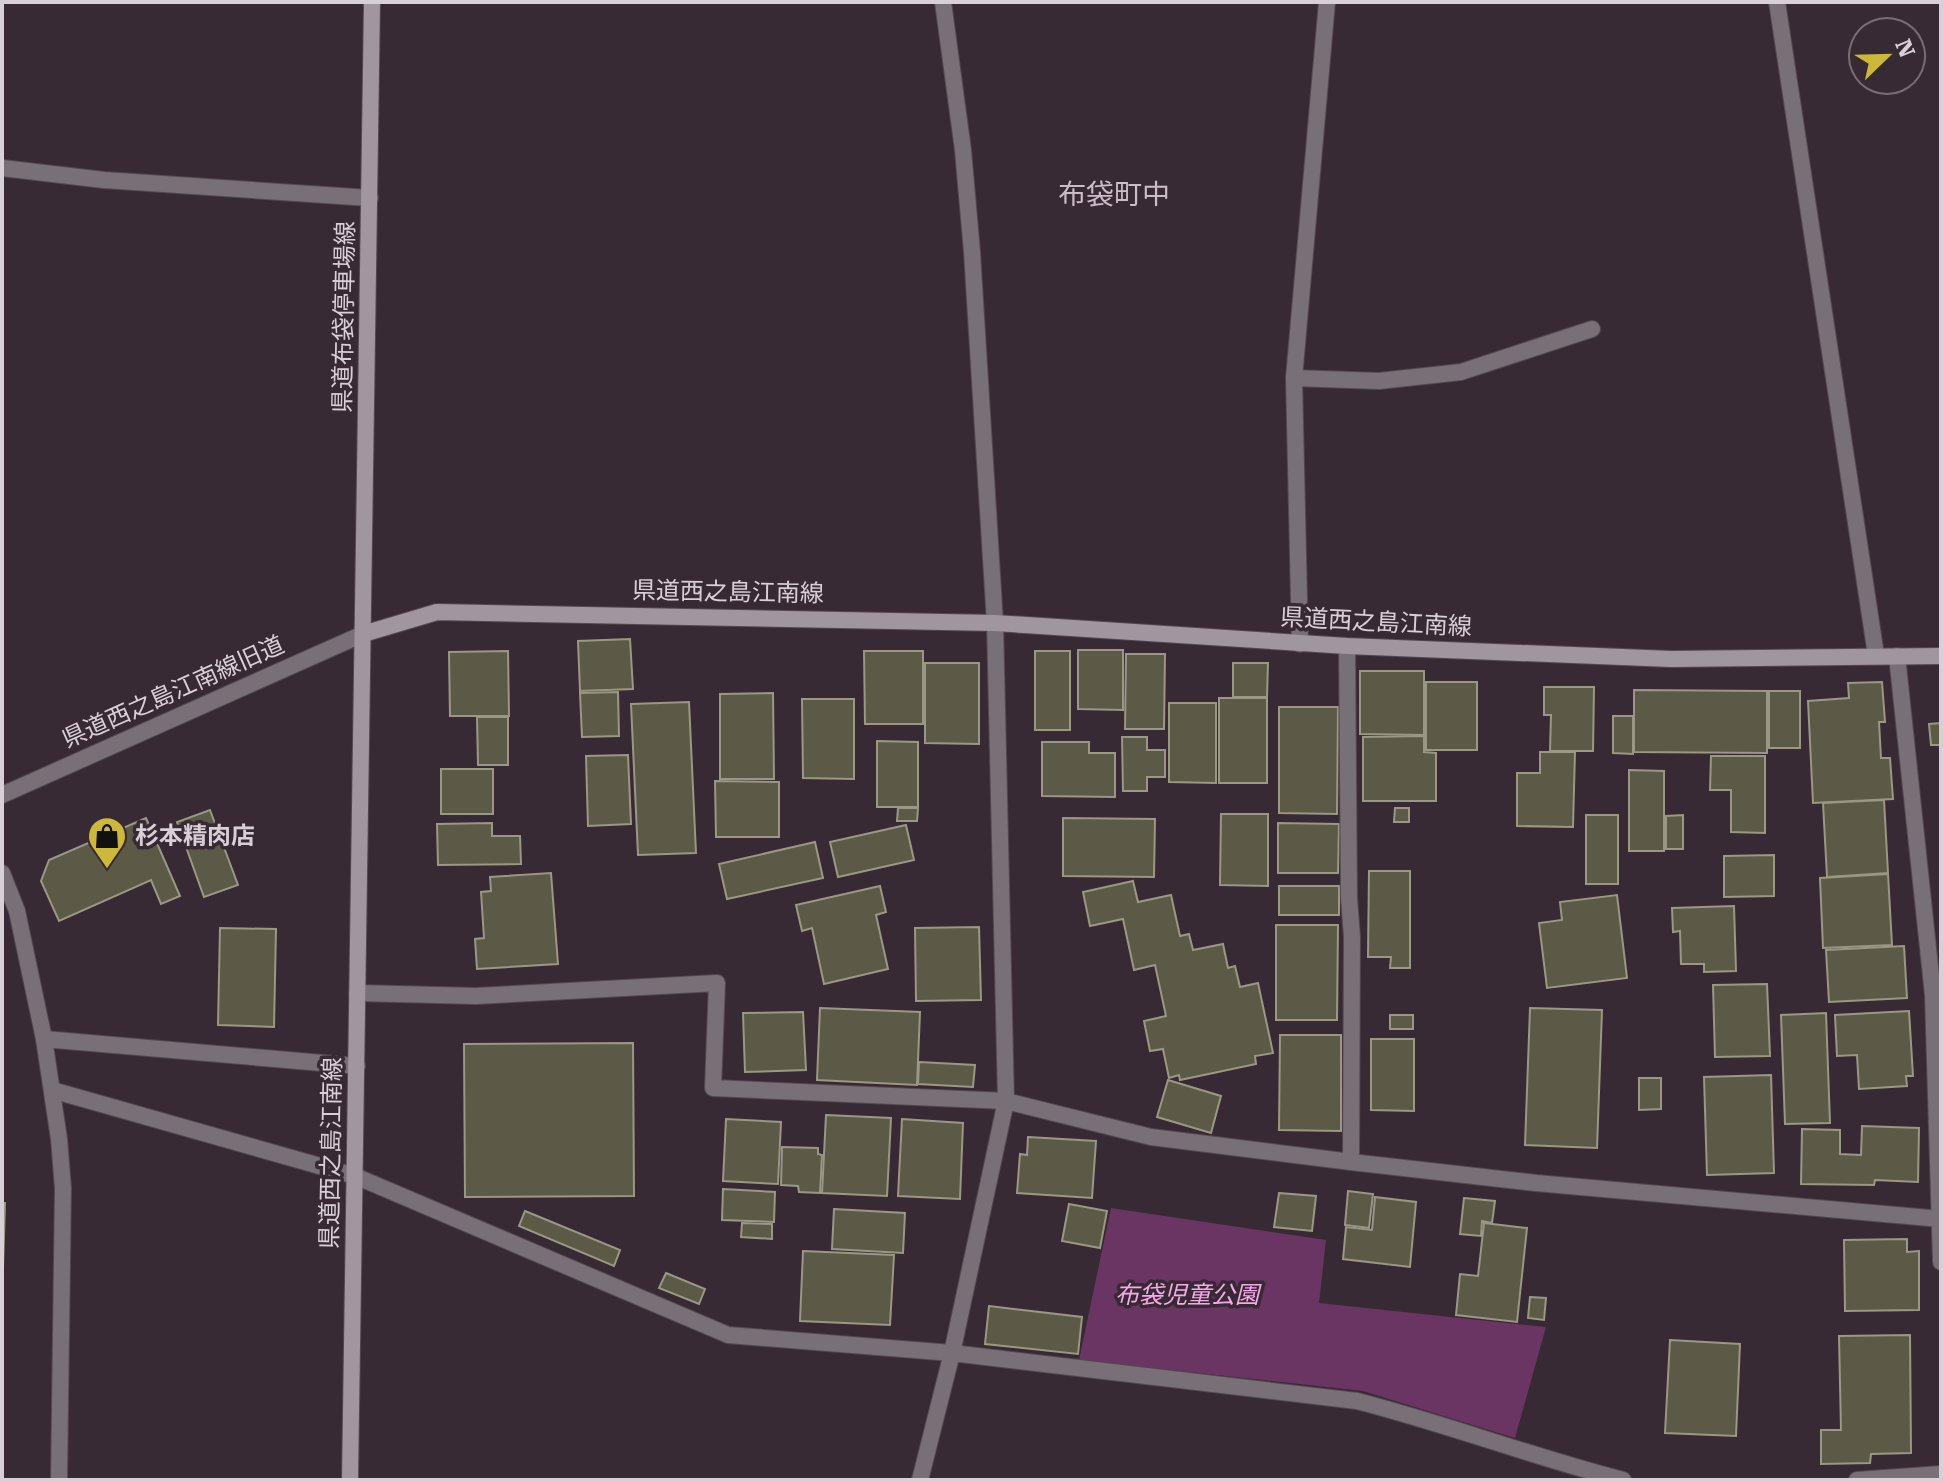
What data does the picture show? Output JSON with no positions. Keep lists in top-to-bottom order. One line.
{"streets":{"main road":["県道布袋停車場線","県道西之島江南線"],"street":["県道西之島江南線旧道"]},"crossings":[["県道布袋停車場線","県道西之島江南線"],["県道布袋停車場線","県道西之島江南線旧道"],["県道西之島江南線","県道西之島江南線旧道"]],"districts":["布袋町中"],"parks":["布袋児童公園"],"places":{"shop":["杉本精肉店"]},"north":"top right"}
